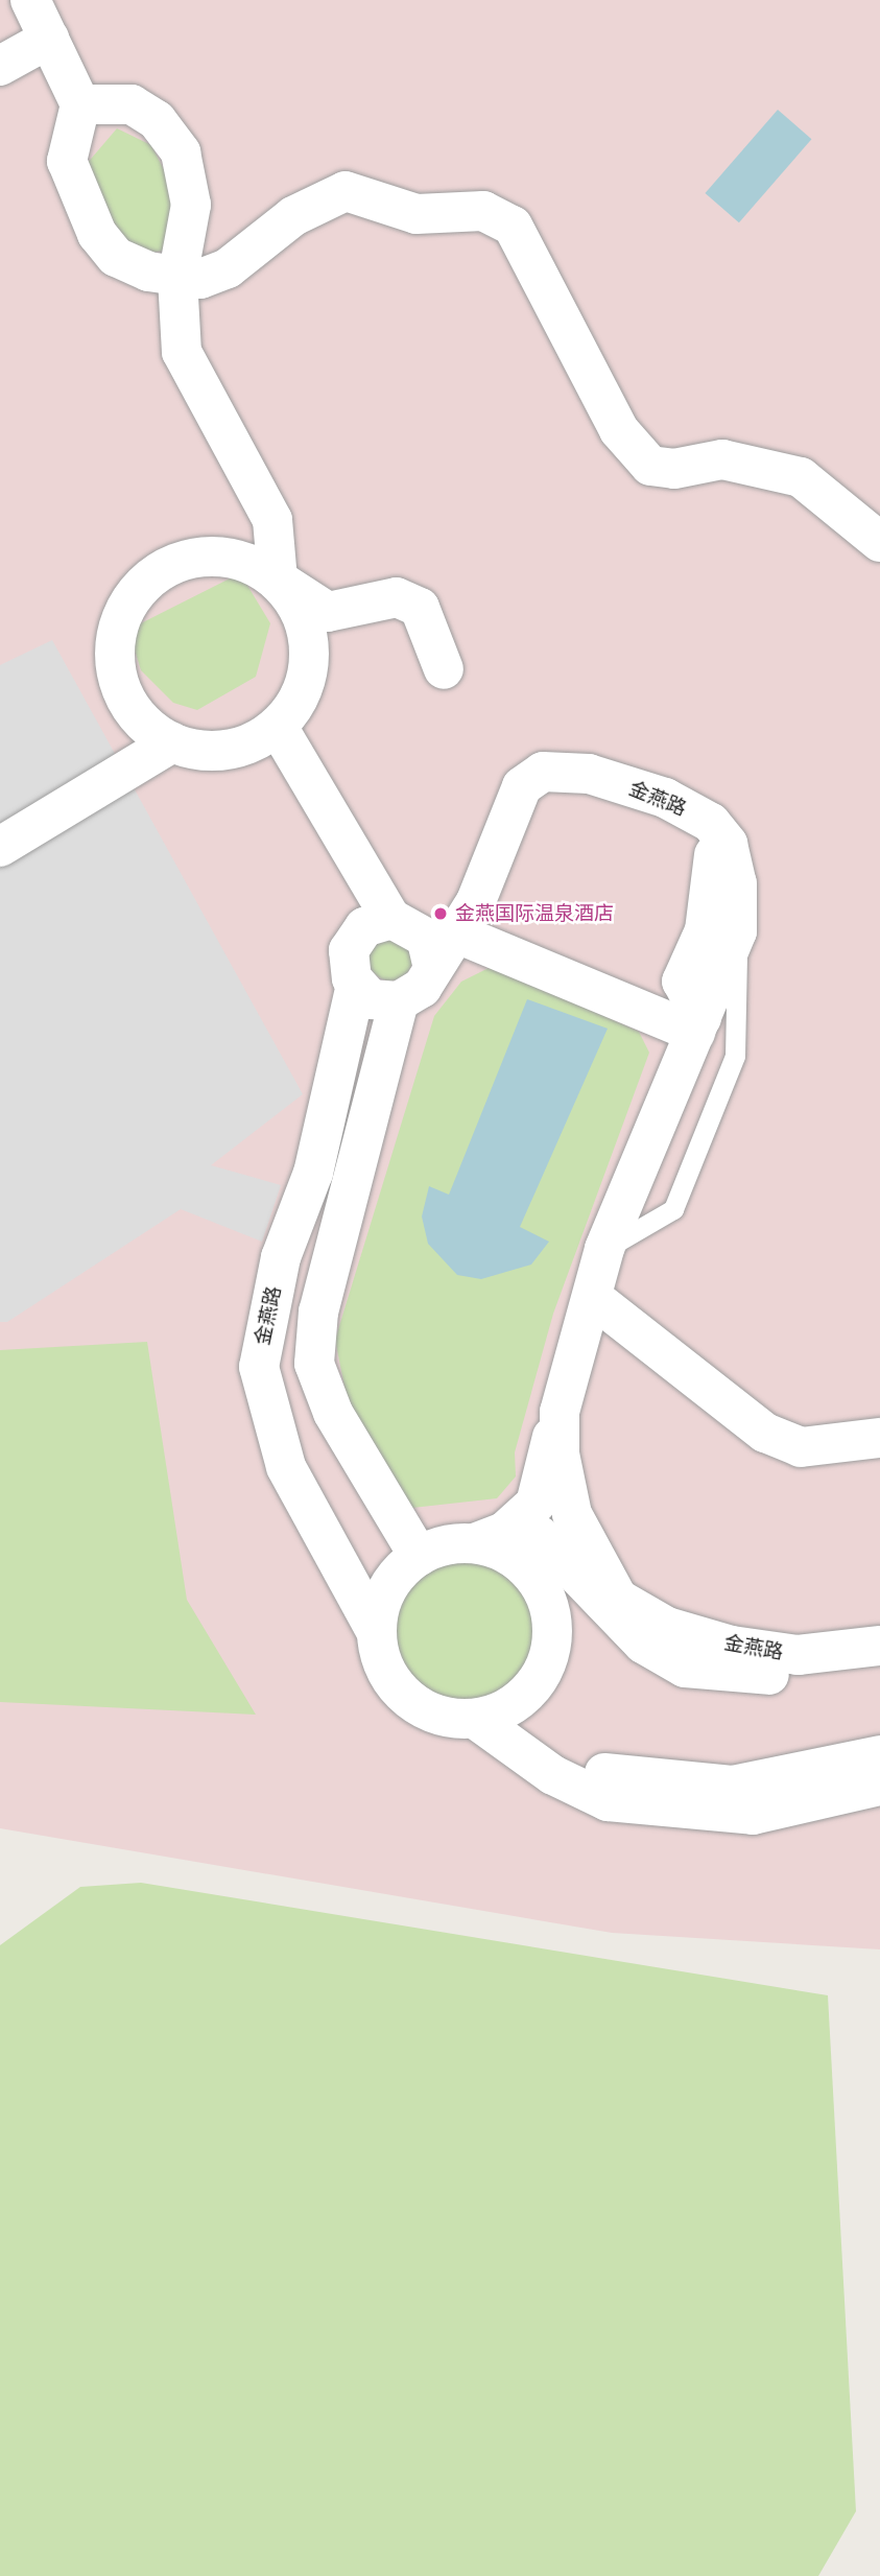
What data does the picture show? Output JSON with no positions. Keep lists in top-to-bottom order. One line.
{"streets":{"street":["金燕路"]},"places":["金燕国际温泉酒店"]}
